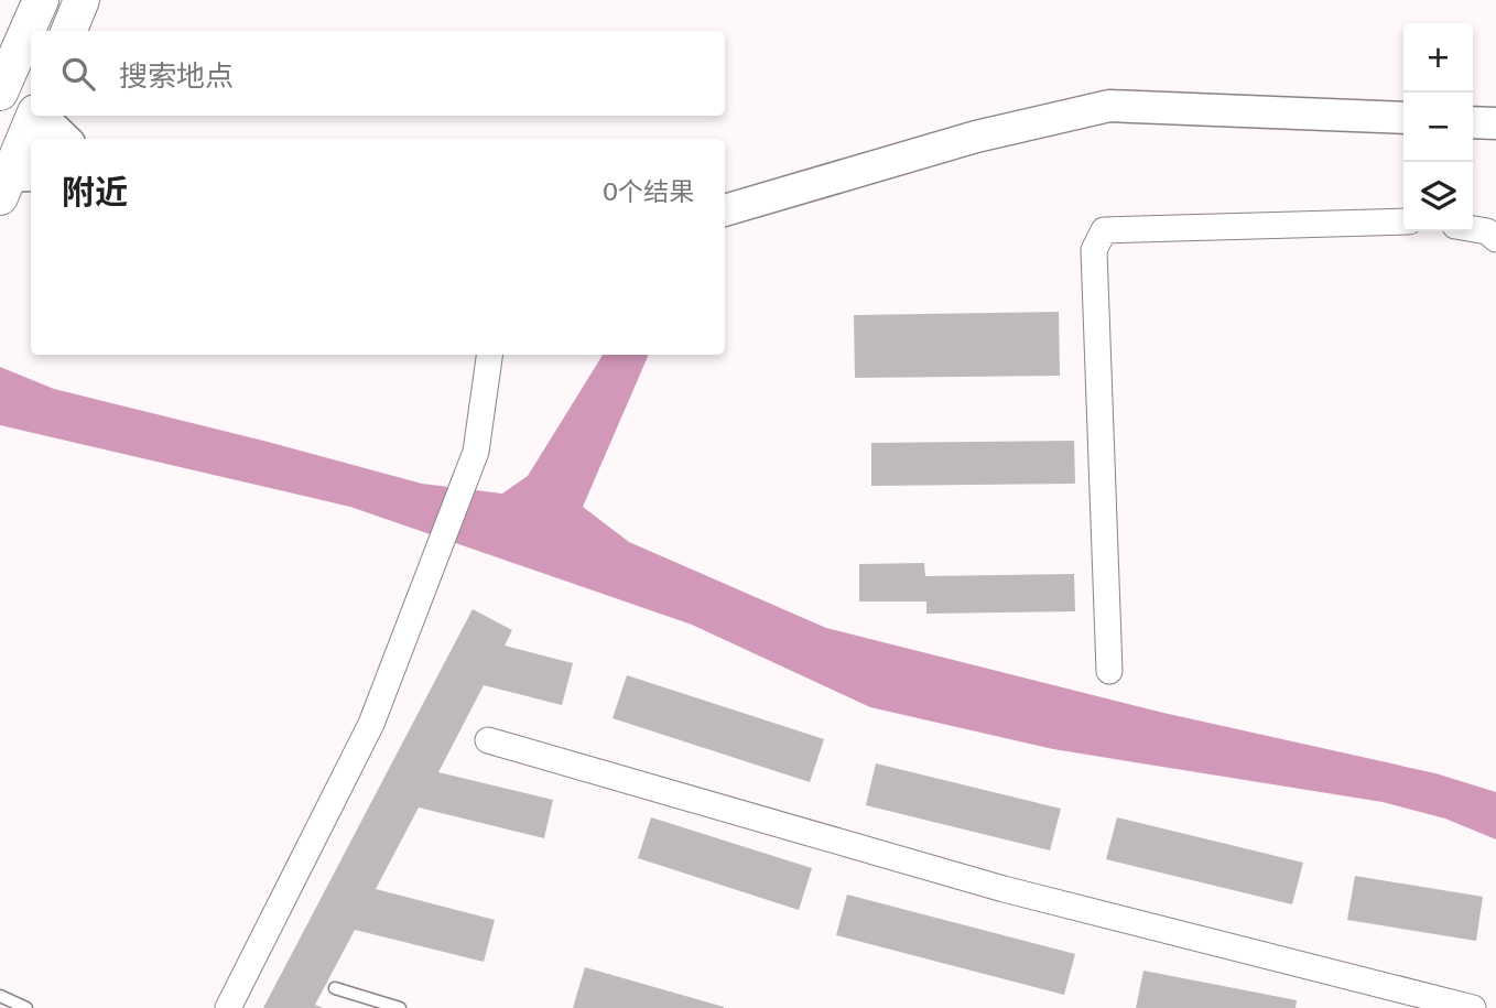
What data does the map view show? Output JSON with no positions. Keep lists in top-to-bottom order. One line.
{"page":{"map_buttons":["+","−"],"search":"搜索地点","heading":["附近","0个结果"]}}
